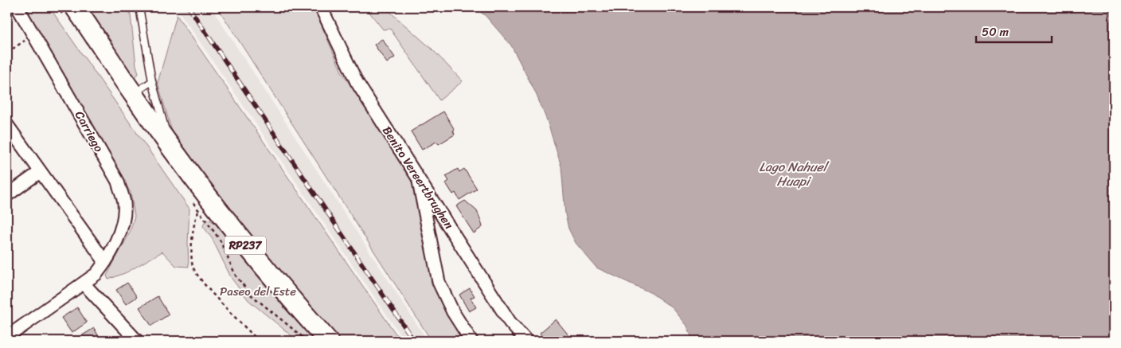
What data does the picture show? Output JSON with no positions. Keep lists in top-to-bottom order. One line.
{"streets":{"main road":["RP237"],"street":["Carriego","Benito Vereertbrughen"]},"water":["Lago Nahuel Huapi"],"parks":["Paseo del Este"],"scale_bar":"50 m"}
